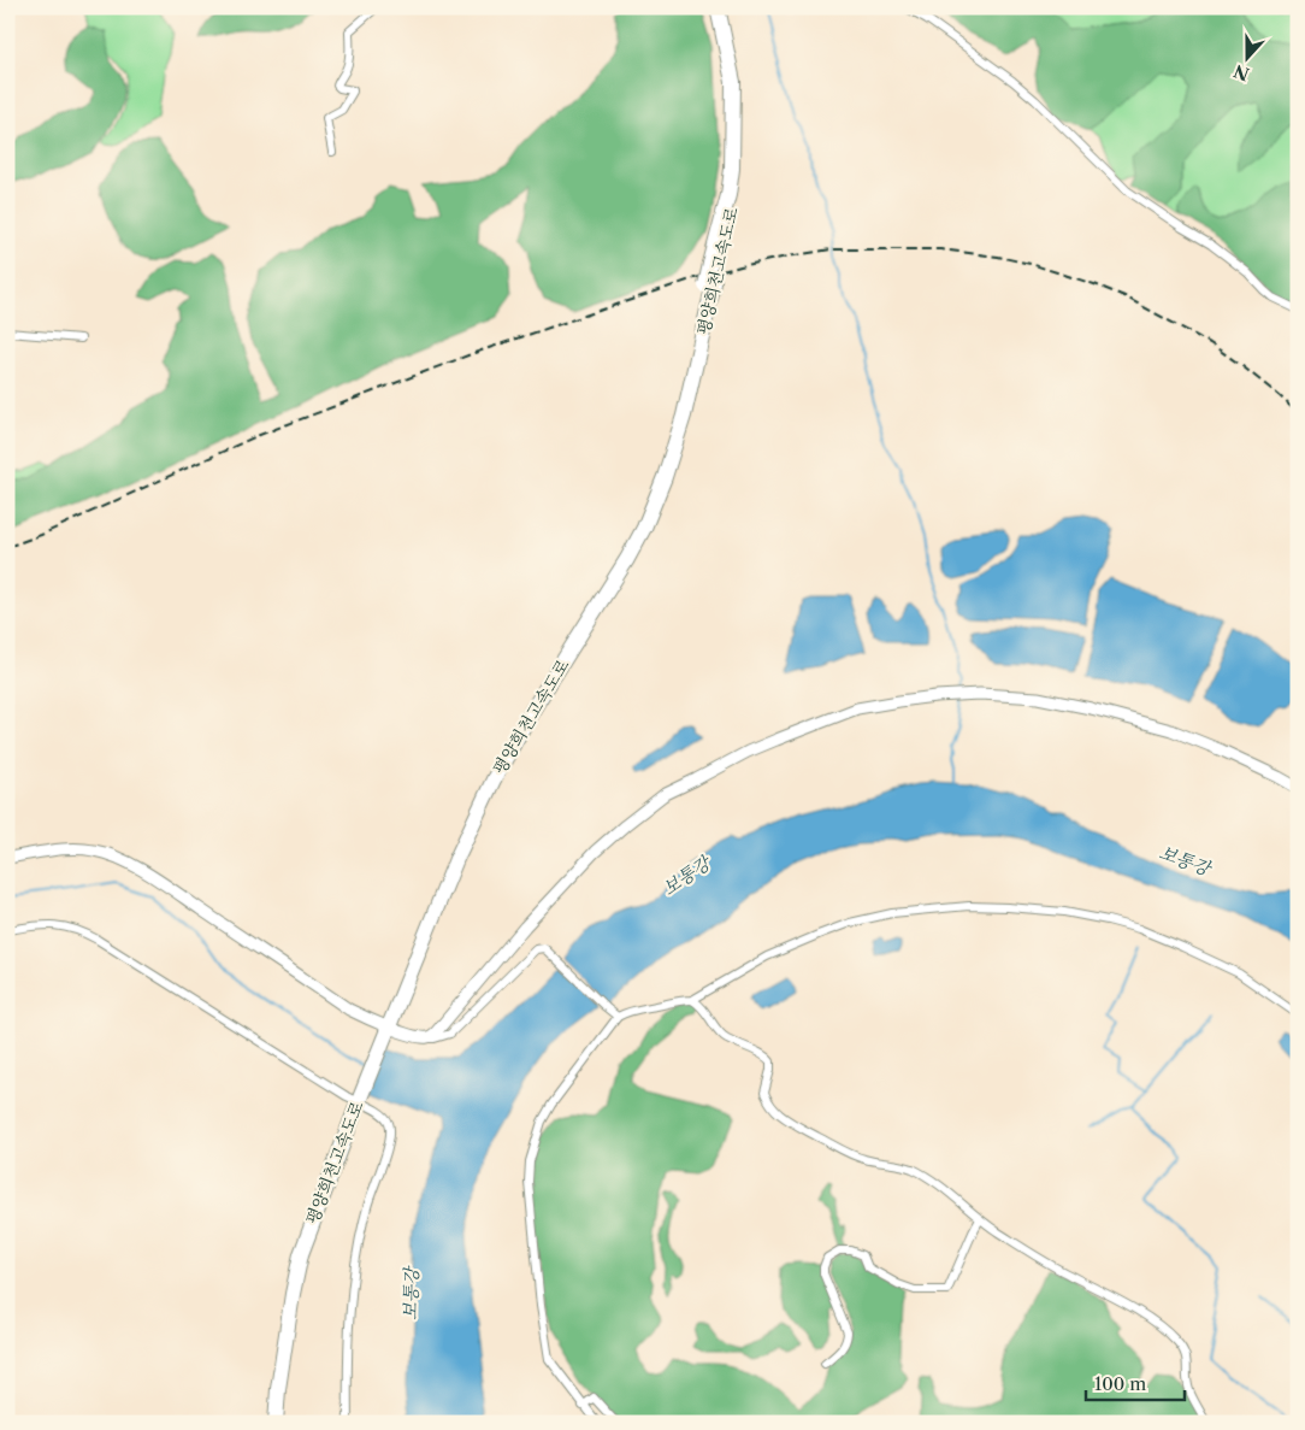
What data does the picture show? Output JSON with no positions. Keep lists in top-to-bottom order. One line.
{"streets":{"highway":["평양희천고속도로"]},"water":["보통강"],"scale_bar":"100 m","north":"bottom"}
